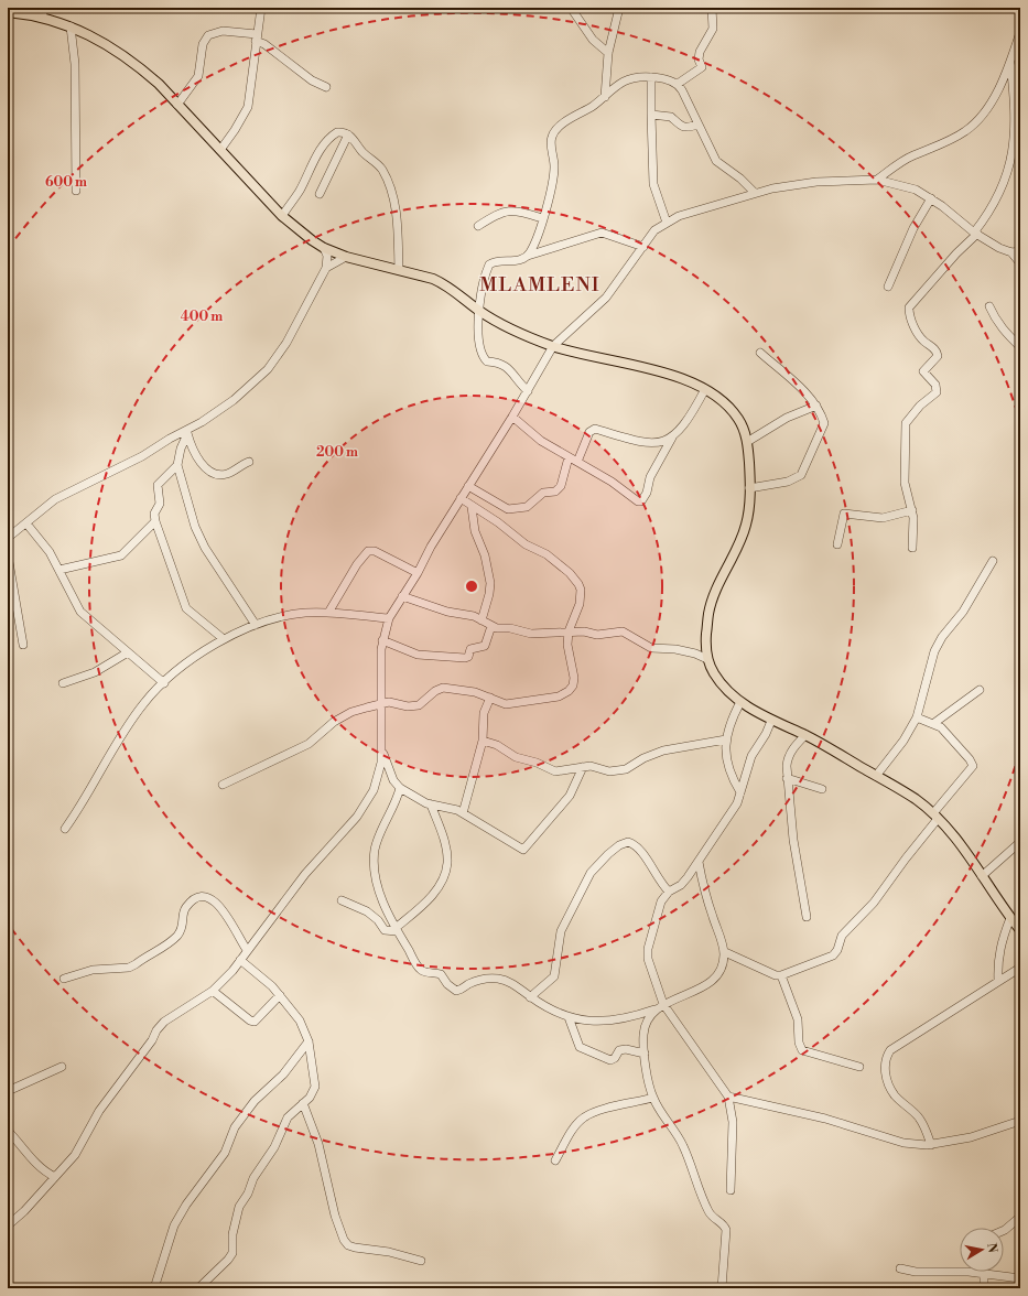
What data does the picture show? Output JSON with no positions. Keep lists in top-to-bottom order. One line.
{"districts":["MLAMLENI"],"north":"right","rings":["600 m","400 m","200 m"]}
